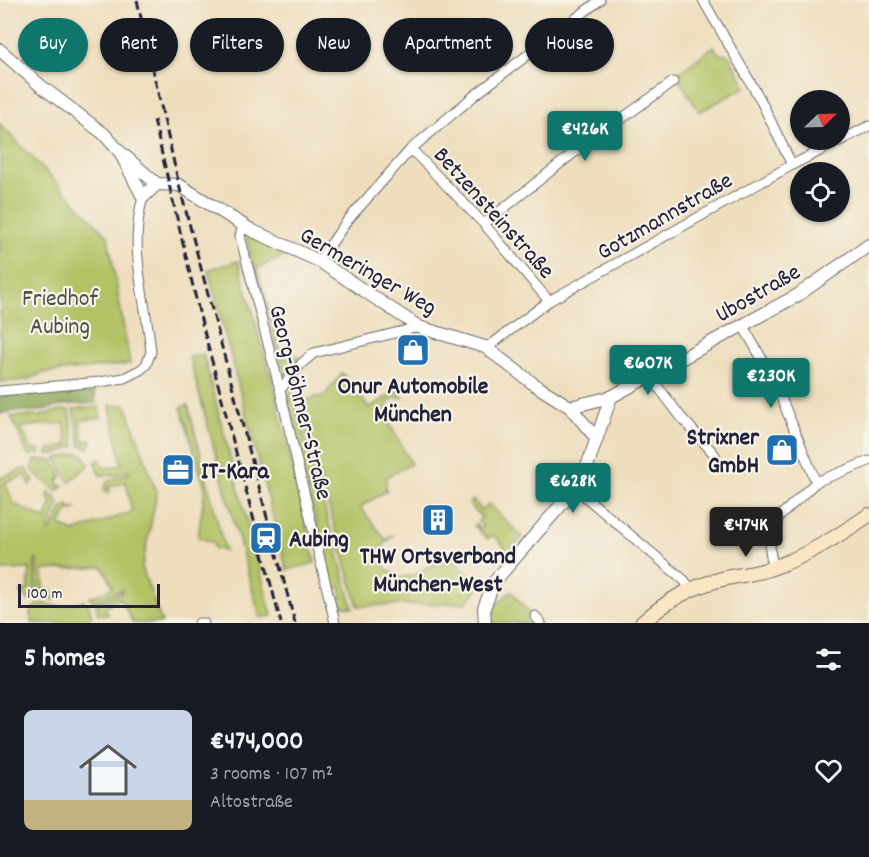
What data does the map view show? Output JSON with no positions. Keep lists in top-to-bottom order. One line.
{"streets":{"street":["Betzensteinstraße","Gotzmannstraße","Germeringer Weg","Ubostraße","Georg-Böhmer-Straße"]},"crossings":[["Betzensteinstraße","Gotzmannstraße"],["Gotzmannstraße","Germeringer Weg"],["Germeringer Weg","Georg-Böhmer-Straße"]],"parks":["Friedhof Aubing"],"places":{"shop":["Onur Automobile München","Strixner GmbH"],"office":["IT-Kara"],"building":["THW Ortsverband München-West"],"station":["Aubing"]},"scale_bar":"100 m","north":"top right","page":{"chip":["Buy","Rent","Filters","New","Apartment","House"],"price":["€426K","€607K","€230K","€628K","€474K"],"scale":"100 m","heading":"5 homes","list":[{"name":"€474,000","note":"3 rooms · 107 m² · Altostraße"}]}}
